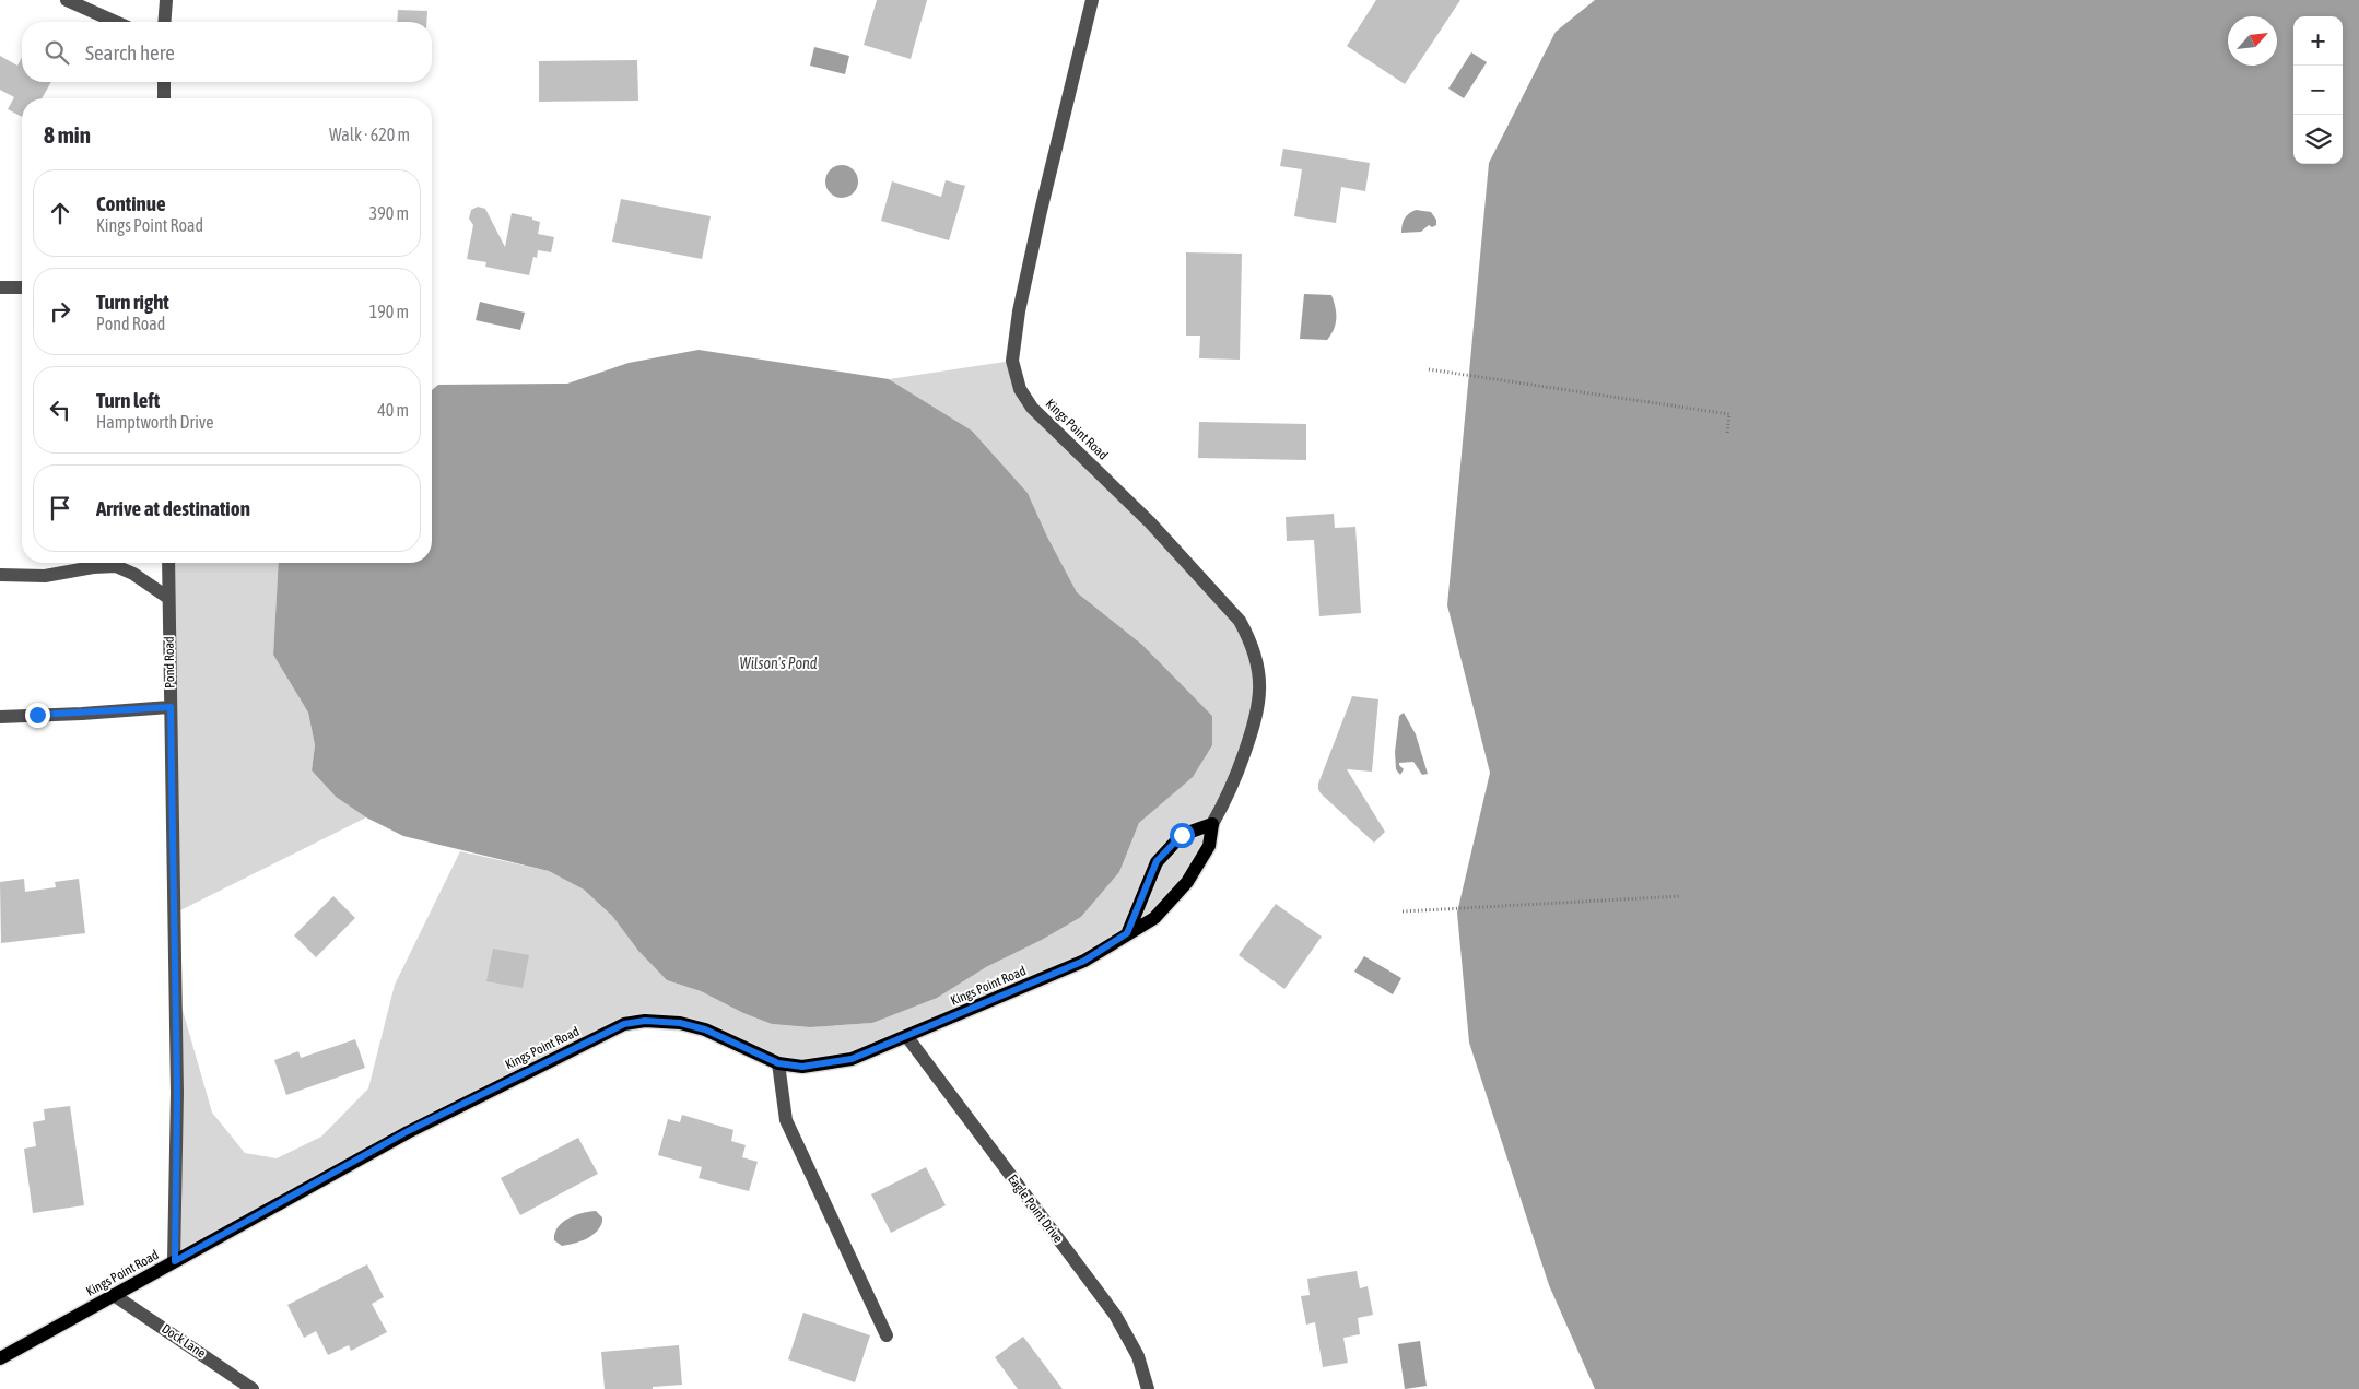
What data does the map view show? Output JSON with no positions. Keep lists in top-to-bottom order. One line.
{"streets":{"main road":["Kings Point Road"],"street":["Pond Road","Eagle Point Drive","Dock Lane"]},"crossings":[["Kings Point Road","Pond Road"],["Kings Point Road","Eagle Point Drive"],["Kings Point Road","Dock Lane"]],"water":["Wilson's Pond"],"north":"top right","page":{"map_buttons":["+","−"],"search":"Search here","heading":["8 min","Walk · 620 m"],"list":[["Continue","Kings Point Road","390 m"],["Turn right","Pond Road","190 m"],["Turn left","Hamptworth Drive","40 m"],"Arrive at destination"]}}
